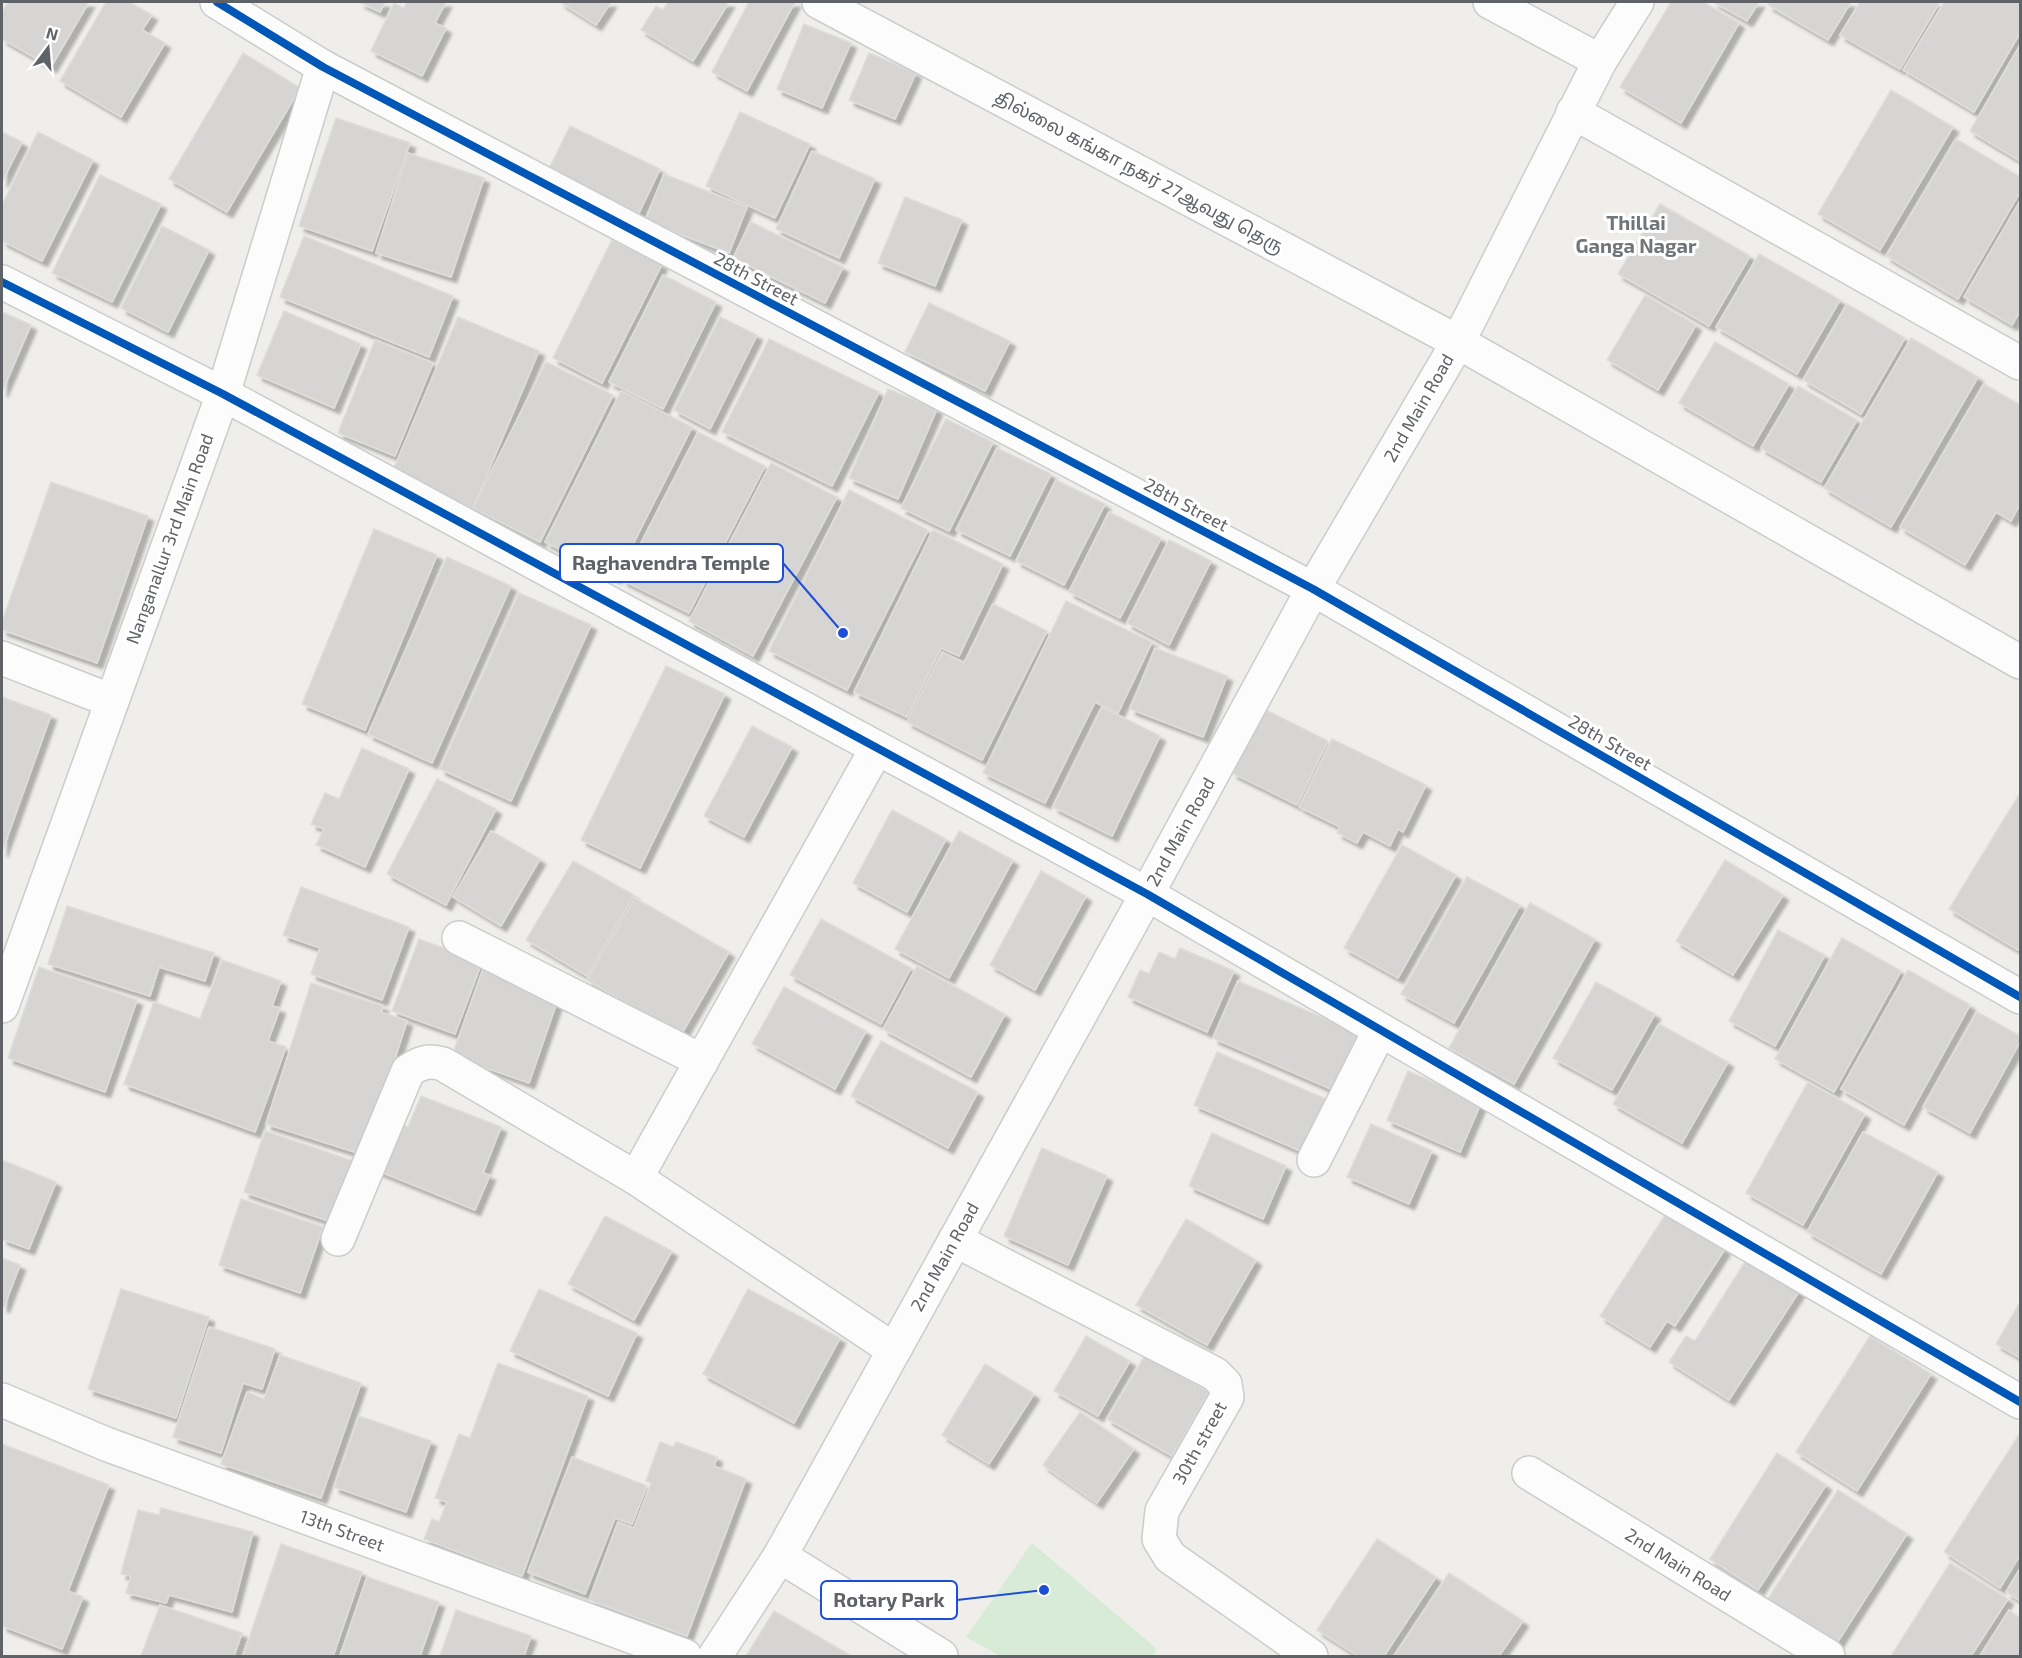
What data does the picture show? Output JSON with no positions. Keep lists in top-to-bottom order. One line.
{"streets":{"street":["தில்லை கங்கா நகர் 27ஆவது தெரு","28th Street","2nd Main Road","Nanganallur 3rd Main Road","30th street","13th Street"]},"crossings":[["தில்லை கங்கா நகர் 27ஆவது தெரு","2nd Main Road"],["28th Street","2nd Main Road"],["28th Street","Nanganallur 3rd Main Road"],["2nd Main Road","30th street"]],"districts":["Thillai Ganga Nagar"],"places":["Raghavendra Temple","Rotary Park"],"north":"top"}
